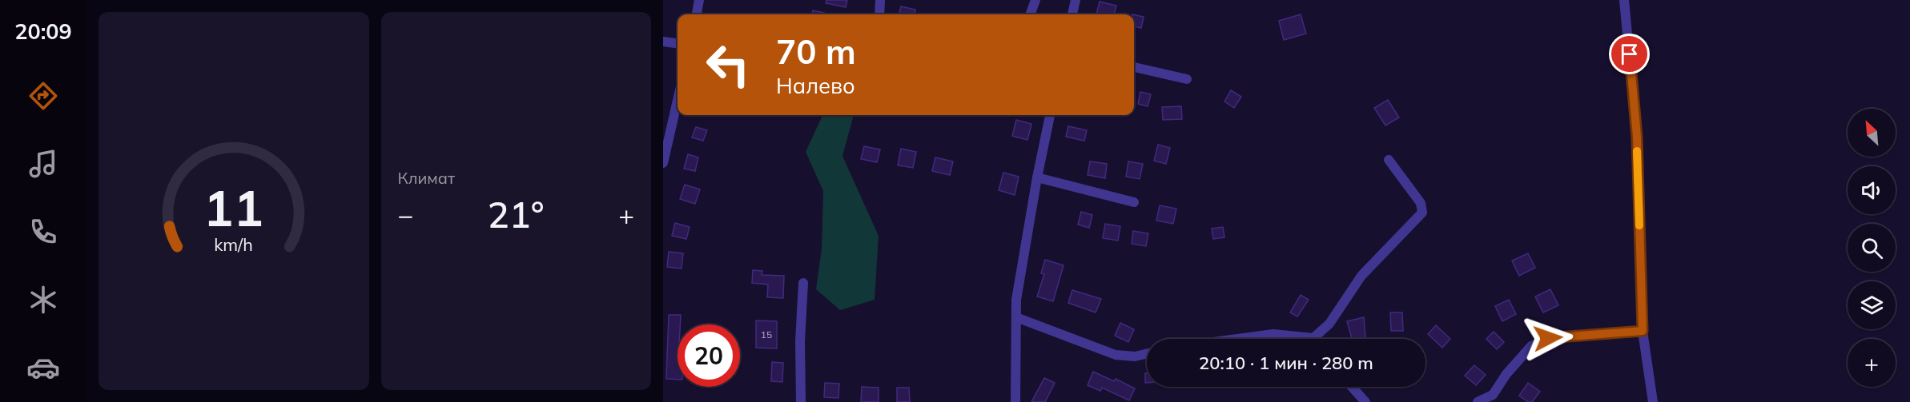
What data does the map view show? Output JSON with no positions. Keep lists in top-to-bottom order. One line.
{"house_numbers":["15"],"north":"top left","page":{"tabs":"20:09","tile":"Климат","turn":["70 m","Налево"],"map_buttons":"+","heat":["−","21°","+"],"limit":"20","trip":"20:10 · 1 мин · 280 m","gauge":["11","km/h"]}}
